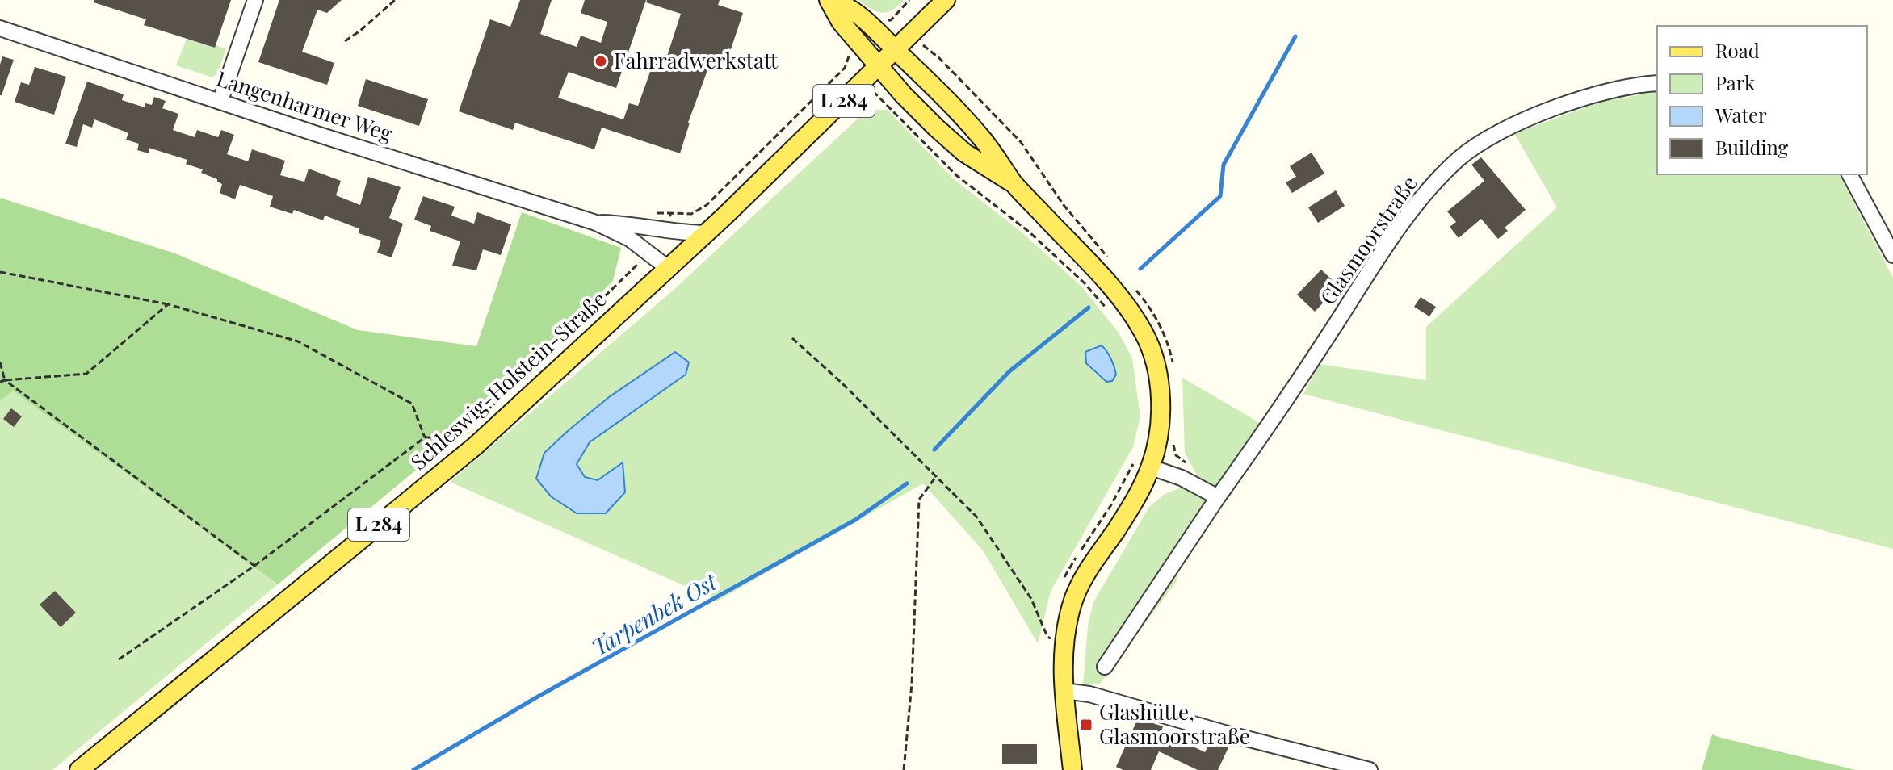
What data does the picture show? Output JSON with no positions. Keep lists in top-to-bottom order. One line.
{"streets":{"main road":["L 284","Schleswig-Holstein-Straße"],"street":["Langenharmer Weg","Glasmoorstraße"]},"crossings":[["Langenharmer Weg","Schleswig-Holstein-Straße"]],"water":["Tarpenbek Ost"],"places":{"other":["Fahrradwerkstatt"],"transit":["Glashütte, Glasmoorstraße"]},"legend":["Road","Park","Water","Building"]}
